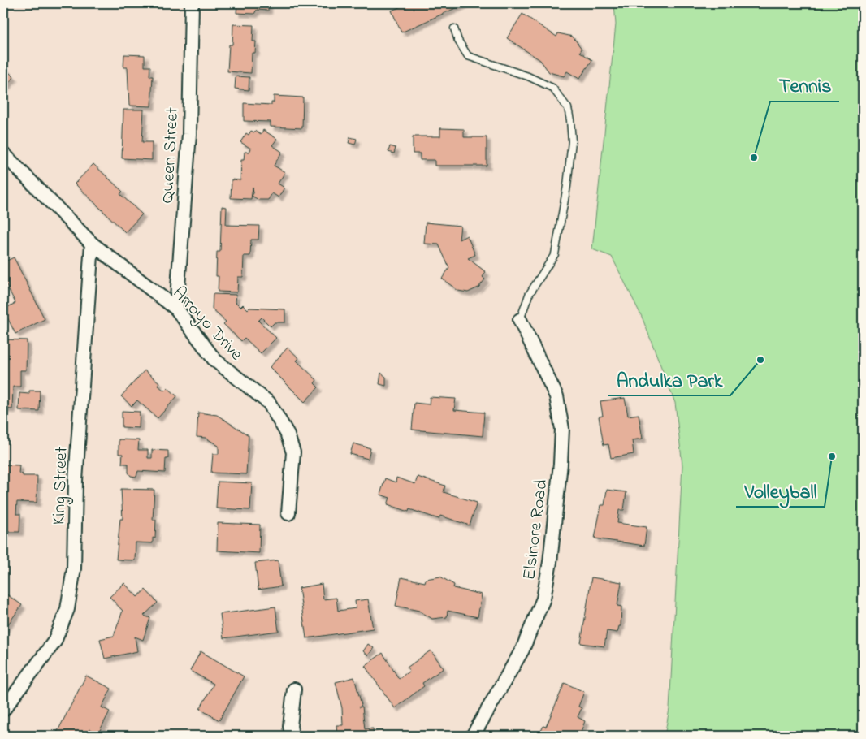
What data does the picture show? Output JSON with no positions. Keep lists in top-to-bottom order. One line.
{"streets":{"street":["Queen Street","Arroyo Drive","King Street","Elsinore Road"]},"crossings":[["Queen Street","Arroyo Drive"],["Arroyo Drive","King Street"]],"places":["Tennis","Andulka Park","Volleyball"]}
